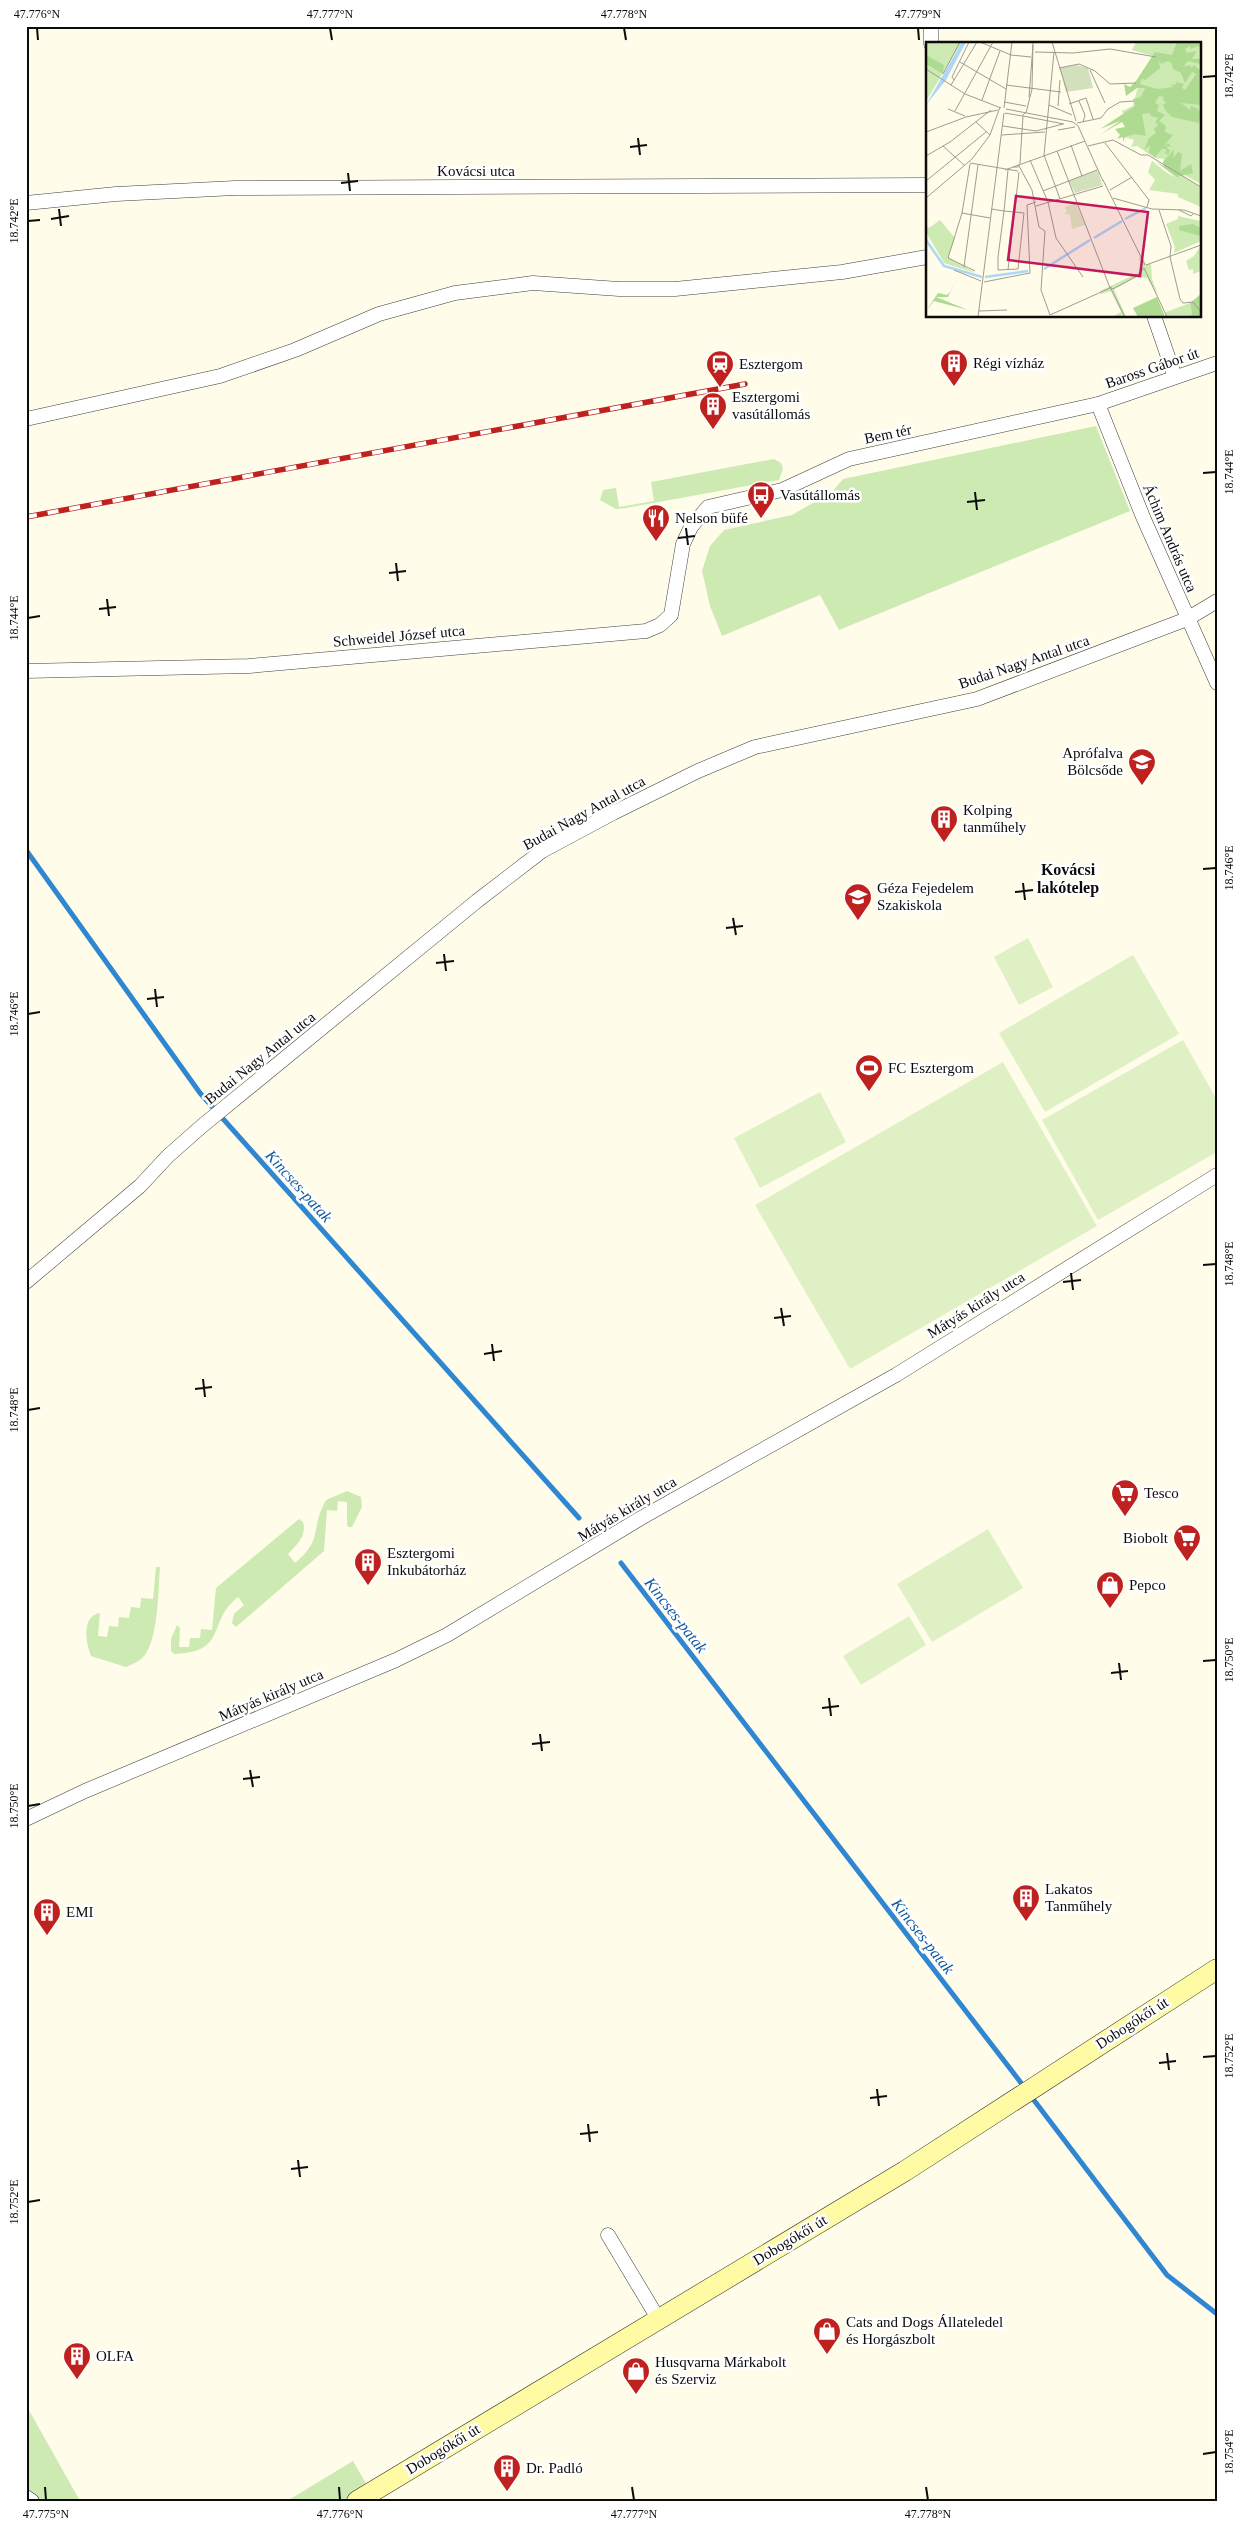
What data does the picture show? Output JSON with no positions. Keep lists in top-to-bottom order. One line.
{"streets":{"main road":["Dobogókői út"],"street":["Kovácsi utca","Baross Gábor út","Bem tér","Áchim András utca","Schweidel József utca","Budai Nagy Antal utca","Mátyás király utca"]},"crossings":[["Baross Gábor út","Bem tér"],["Baross Gábor út","Áchim András utca"],["Bem tér","Áchim András utca"],["Bem tér","Schweidel József utca"],["Áchim András utca","Budai Nagy Antal utca"]],"districts":["Kovácsi lakótelep"],"water":["Kincses-patak"],"places":{"building":["Régi vízház","Esztergomi vasútállomás","Kolping tanműhely","Esztergomi Inkubátorház","Lakatos Tanműhely","EMI","OLFA","Dr. Padló"],"station":["Esztergom"],"bus stop":["Vasútállomás"],"restaurant":["Nelson büfé"],"school or university":["Aprófalva Bölcsőde","Géza Fejedelem Szakiskola"],"sports":["FC Esztergom"],"supermarket":["Tesco","Biobolt"],"shop":["Pepco","Cats and Dogs Állateledel és Horgászbolt","Husqvarna Márkabolt és Szerviz"]},"coordinates":["47.776°N","47.777°N","47.778°N","47.779°N","18.742°E","18.744°E","18.746°E","18.748°E","18.750°E","18.752°E","18.754°E","47.775°N"]}
